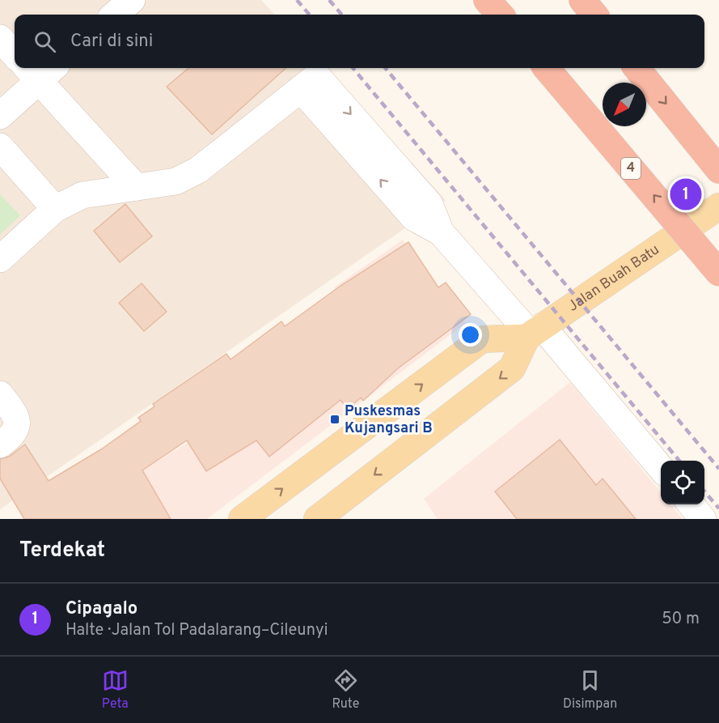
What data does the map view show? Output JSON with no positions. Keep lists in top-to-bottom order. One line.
{"streets":{"highway":["4"],"main road":["Jalan Buah Batu"]},"places":{"transit":["Puskesmas Kujangsari B"]},"north":"bottom left","page":{"search":"Cari di sini","pins":"1","heading":"Terdekat","list":[{"mark":"1","name":"Cipagalo","note":"Halte · Jalan Tol Padalarang–Cileunyi","value":"50 m"}],"nav":["Peta","Rute","Disimpan"]}}
